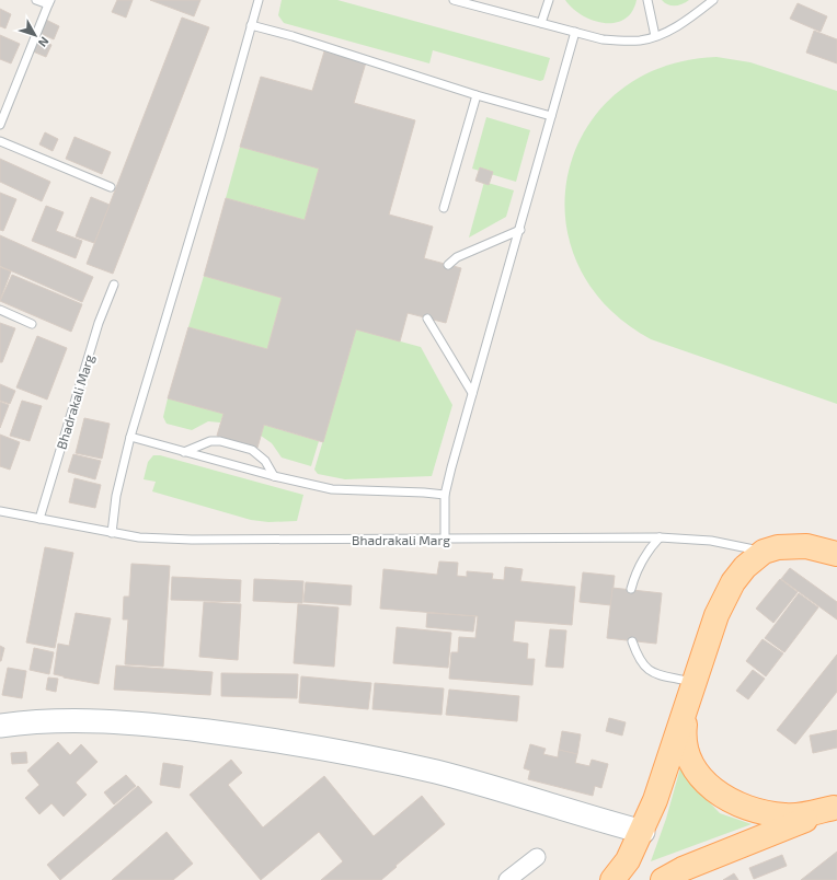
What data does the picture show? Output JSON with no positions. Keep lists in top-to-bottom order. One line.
{"streets":{"lane":["Bhadrakali Marg"]},"north":"bottom right"}
